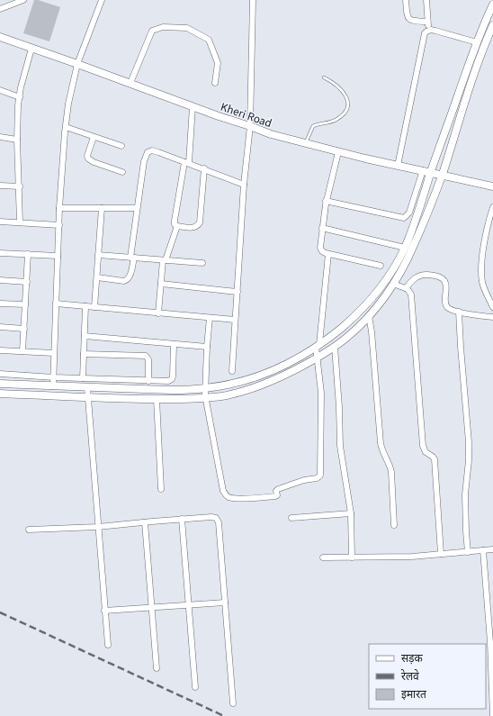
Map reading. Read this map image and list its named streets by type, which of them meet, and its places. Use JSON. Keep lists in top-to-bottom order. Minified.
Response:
{"streets":{"street":["Kheri Road"]},"legend":["सड़क","रेलवे","इमारत"]}
